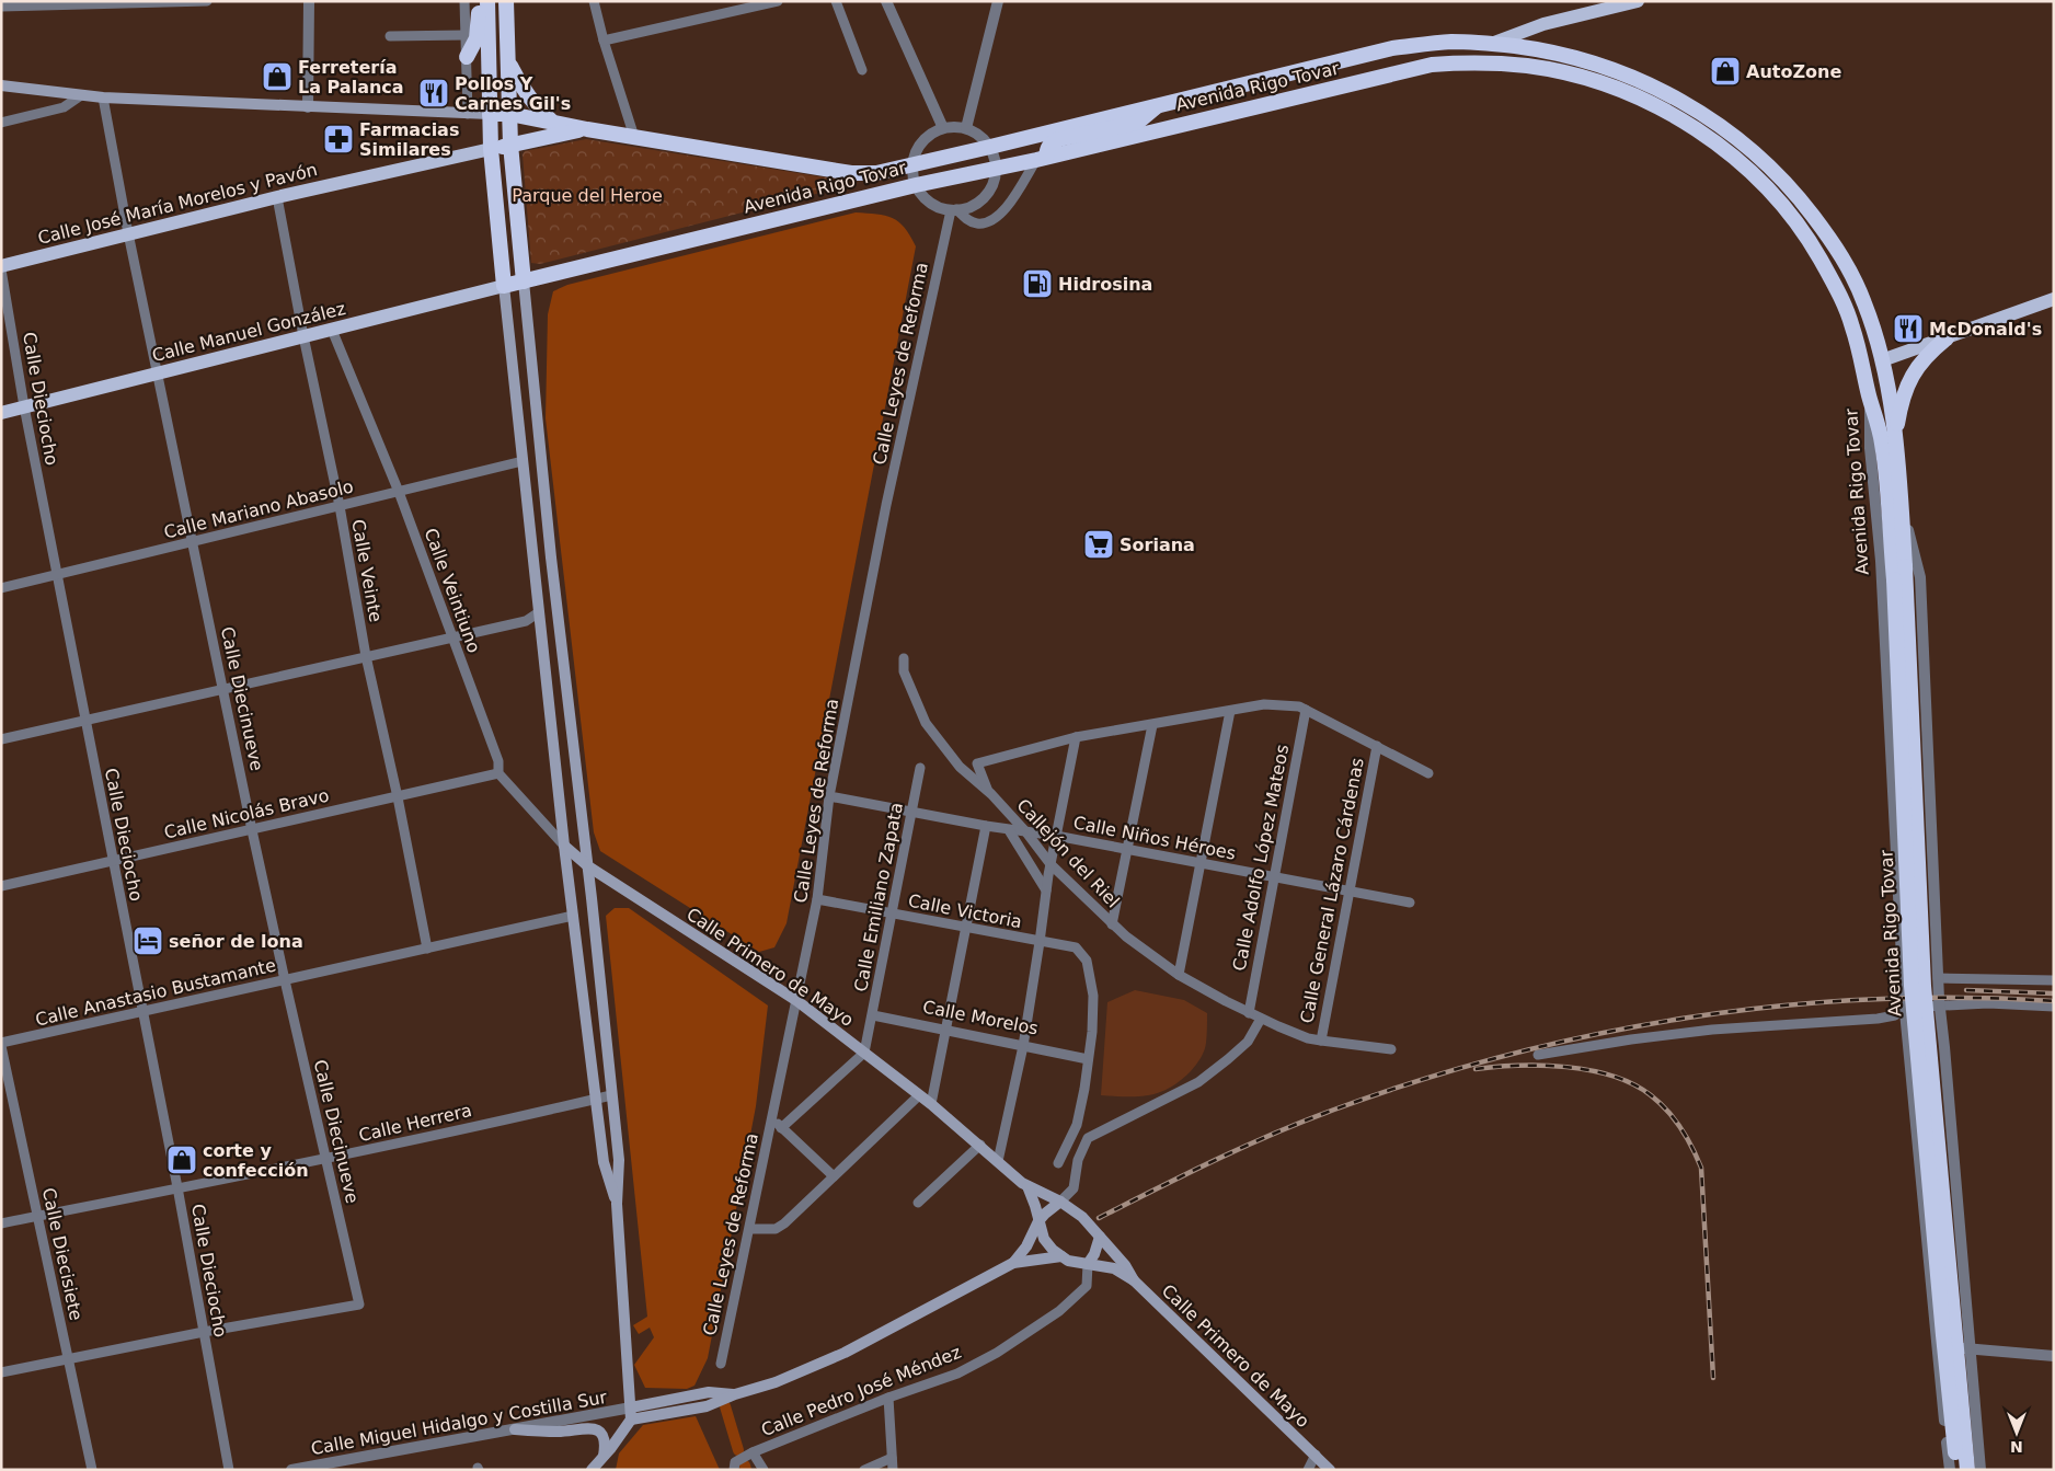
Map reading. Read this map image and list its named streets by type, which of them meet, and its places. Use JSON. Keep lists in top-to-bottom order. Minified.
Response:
{"streets":{"highway":["Avenida Rigo Tovar"],"main road":["Calle José María Morelos y Pavón","Calle Manuel González","Calle Primero de Mayo"],"street":["Calle Leyes de Reforma","Calle Dieciocho","Calle Mariano Abasolo","Calle Veinte","Calle Veintiuno","Calle Diecinueve","Calle Nicolás Bravo","Calle Niños Héroes","Callejón del Riel","Calle Adolfo López Mateos","Calle General Lázaro Cárdenas","Calle Emiliano Zapata","Calle Victoria","Calle Anastasio Bustamante","Calle Morelos","Calle Herrera","Calle Diecisiete","Calle Pedro José Méndez","Calle Miguel Hidalgo y Costilla Sur"]},"crossings":[["Avenida Rigo Tovar","Calle Manuel González"],["Calle José María Morelos y Pavón","Calle Dieciocho"],["Calle José María Morelos y Pavón","Calle Veinte"],["Calle José María Morelos y Pavón","Calle Diecinueve"],["Calle Manuel González","Calle Dieciocho"],["Calle Manuel González","Calle Veinte"],["Calle Manuel González","Calle Veintiuno"],["Calle Manuel González","Calle Diecinueve"],["Calle Leyes de Reforma","Calle Niños Héroes"],["Calle Leyes de Reforma","Calle Victoria"],["Calle Leyes de Reforma","Calle Primero de Mayo"],["Calle Dieciocho","Calle Mariano Abasolo"],["Calle Dieciocho","Calle Diecinueve"],["Calle Dieciocho","Calle Nicolás Bravo"],["Calle Dieciocho","Calle Anastasio Bustamante"],["Calle Dieciocho","Calle Herrera"],["Calle Mariano Abasolo","Calle Veinte"],["Calle Mariano Abasolo","Calle Veintiuno"],["Calle Mariano Abasolo","Calle Diecinueve"],["Calle Veinte","Calle Nicolás Bravo"],["Calle Veinte","Calle Anastasio Bustamante"],["Calle Veintiuno","Calle Nicolás Bravo"],["Calle Diecinueve","Calle Nicolás Bravo"],["Calle Diecinueve","Calle Anastasio Bustamante"],["Calle Diecinueve","Calle Herrera"],["Calle Niños Héroes","Callejón del Riel"],["Calle Niños Héroes","Calle Adolfo López Mateos"],["Calle Niños Héroes","Calle General Lázaro Cárdenas"],["Calle Niños Héroes","Calle Emiliano Zapata"],["Callejón del Riel","Calle Adolfo López Mateos"],["Callejón del Riel","Calle General Lázaro Cárdenas"],["Calle Emiliano Zapata","Calle Victoria"],["Calle Emiliano Zapata","Calle Primero de Mayo"],["Calle Emiliano Zapata","Calle Morelos"],["Calle Victoria","Calle Morelos"],["Calle Primero de Mayo","Calle Pedro José Méndez"],["Calle Anastasio Bustamante","Calle Diecisiete"],["Calle Herrera","Calle Diecisiete"]],"parks":["Parque del Heroe"],"places":{"shop":["AutoZone","Ferretería La Palanca","corte y confección"],"restaurant":["Pollos Y Carnes Gil's","McDonald's"],"pharmacy":["Farmacias Similares"],"fuel station":["Hidrosina"],"supermarket":["Soriana"],"hotel":["señor de lona"]},"north":"bottom"}
